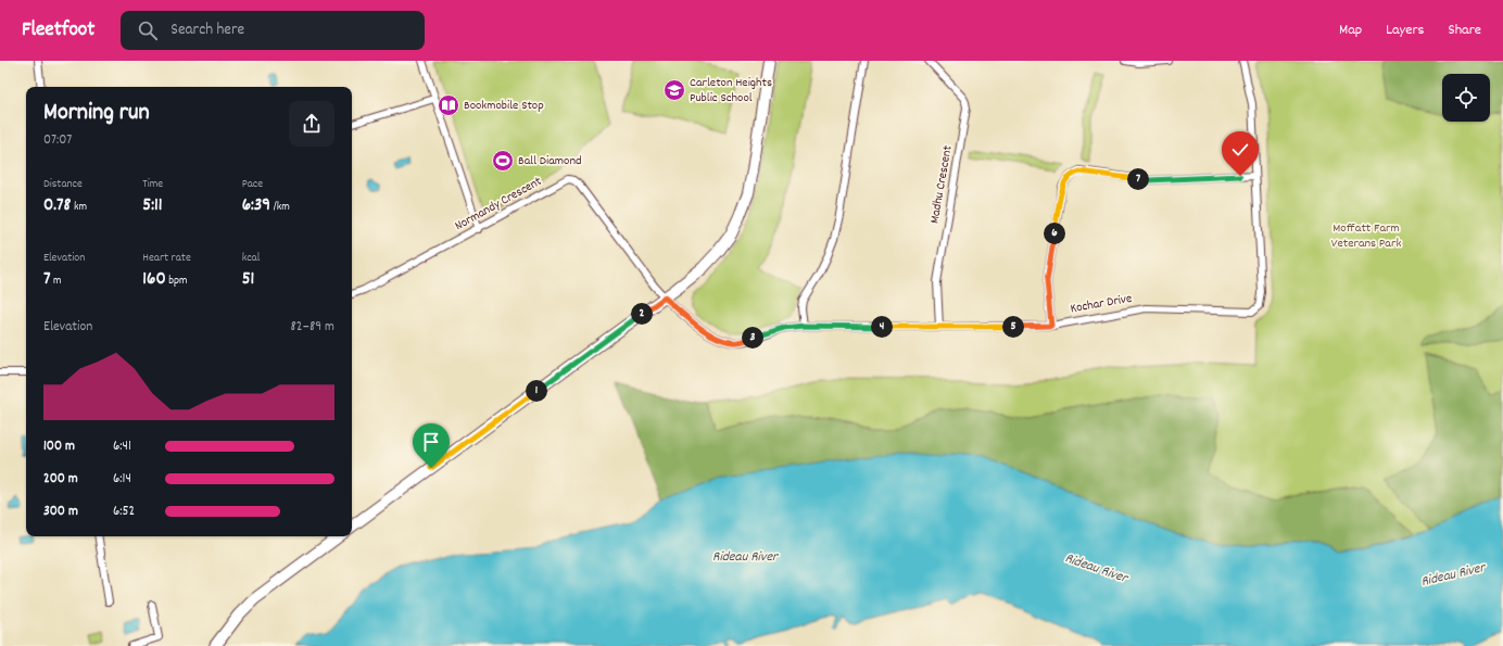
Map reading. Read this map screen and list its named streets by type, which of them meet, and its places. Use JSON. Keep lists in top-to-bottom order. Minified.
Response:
{"streets":{"street":["Madhu Crescent","Normandy Crescent","Kochar Drive"]},"crossings":[["Madhu Crescent","Kochar Drive"],["Normandy Crescent","Kochar Drive"]],"water":["Rideau River"],"parks":["Moffatt Farm Veterans Park"],"places":{"school or university":["Carleton Heights Public School"],"library":["Bookmobile Stop"],"sports":["Ball Diamond"]},"page":{"header":"Fleetfoot","search":"Search here","nav":["Map","Layers","Share"],"heading":["Morning run","07:07"],"stats":[["Distance","0.78 km"],["Time","5:11"],["Pace","6:39 /km"],["Elevation","7 m"],["Heart rate","160 bpm"],["kcal","51"]],"pins":["7","6","2","4","5","3","1"],"chart":["Elevation","82–89 m"],"list":[{"name":"100 m","note":"6:41"},{"name":"200 m","note":"6:14"},{"name":"300 m","note":"6:52"}]}}
